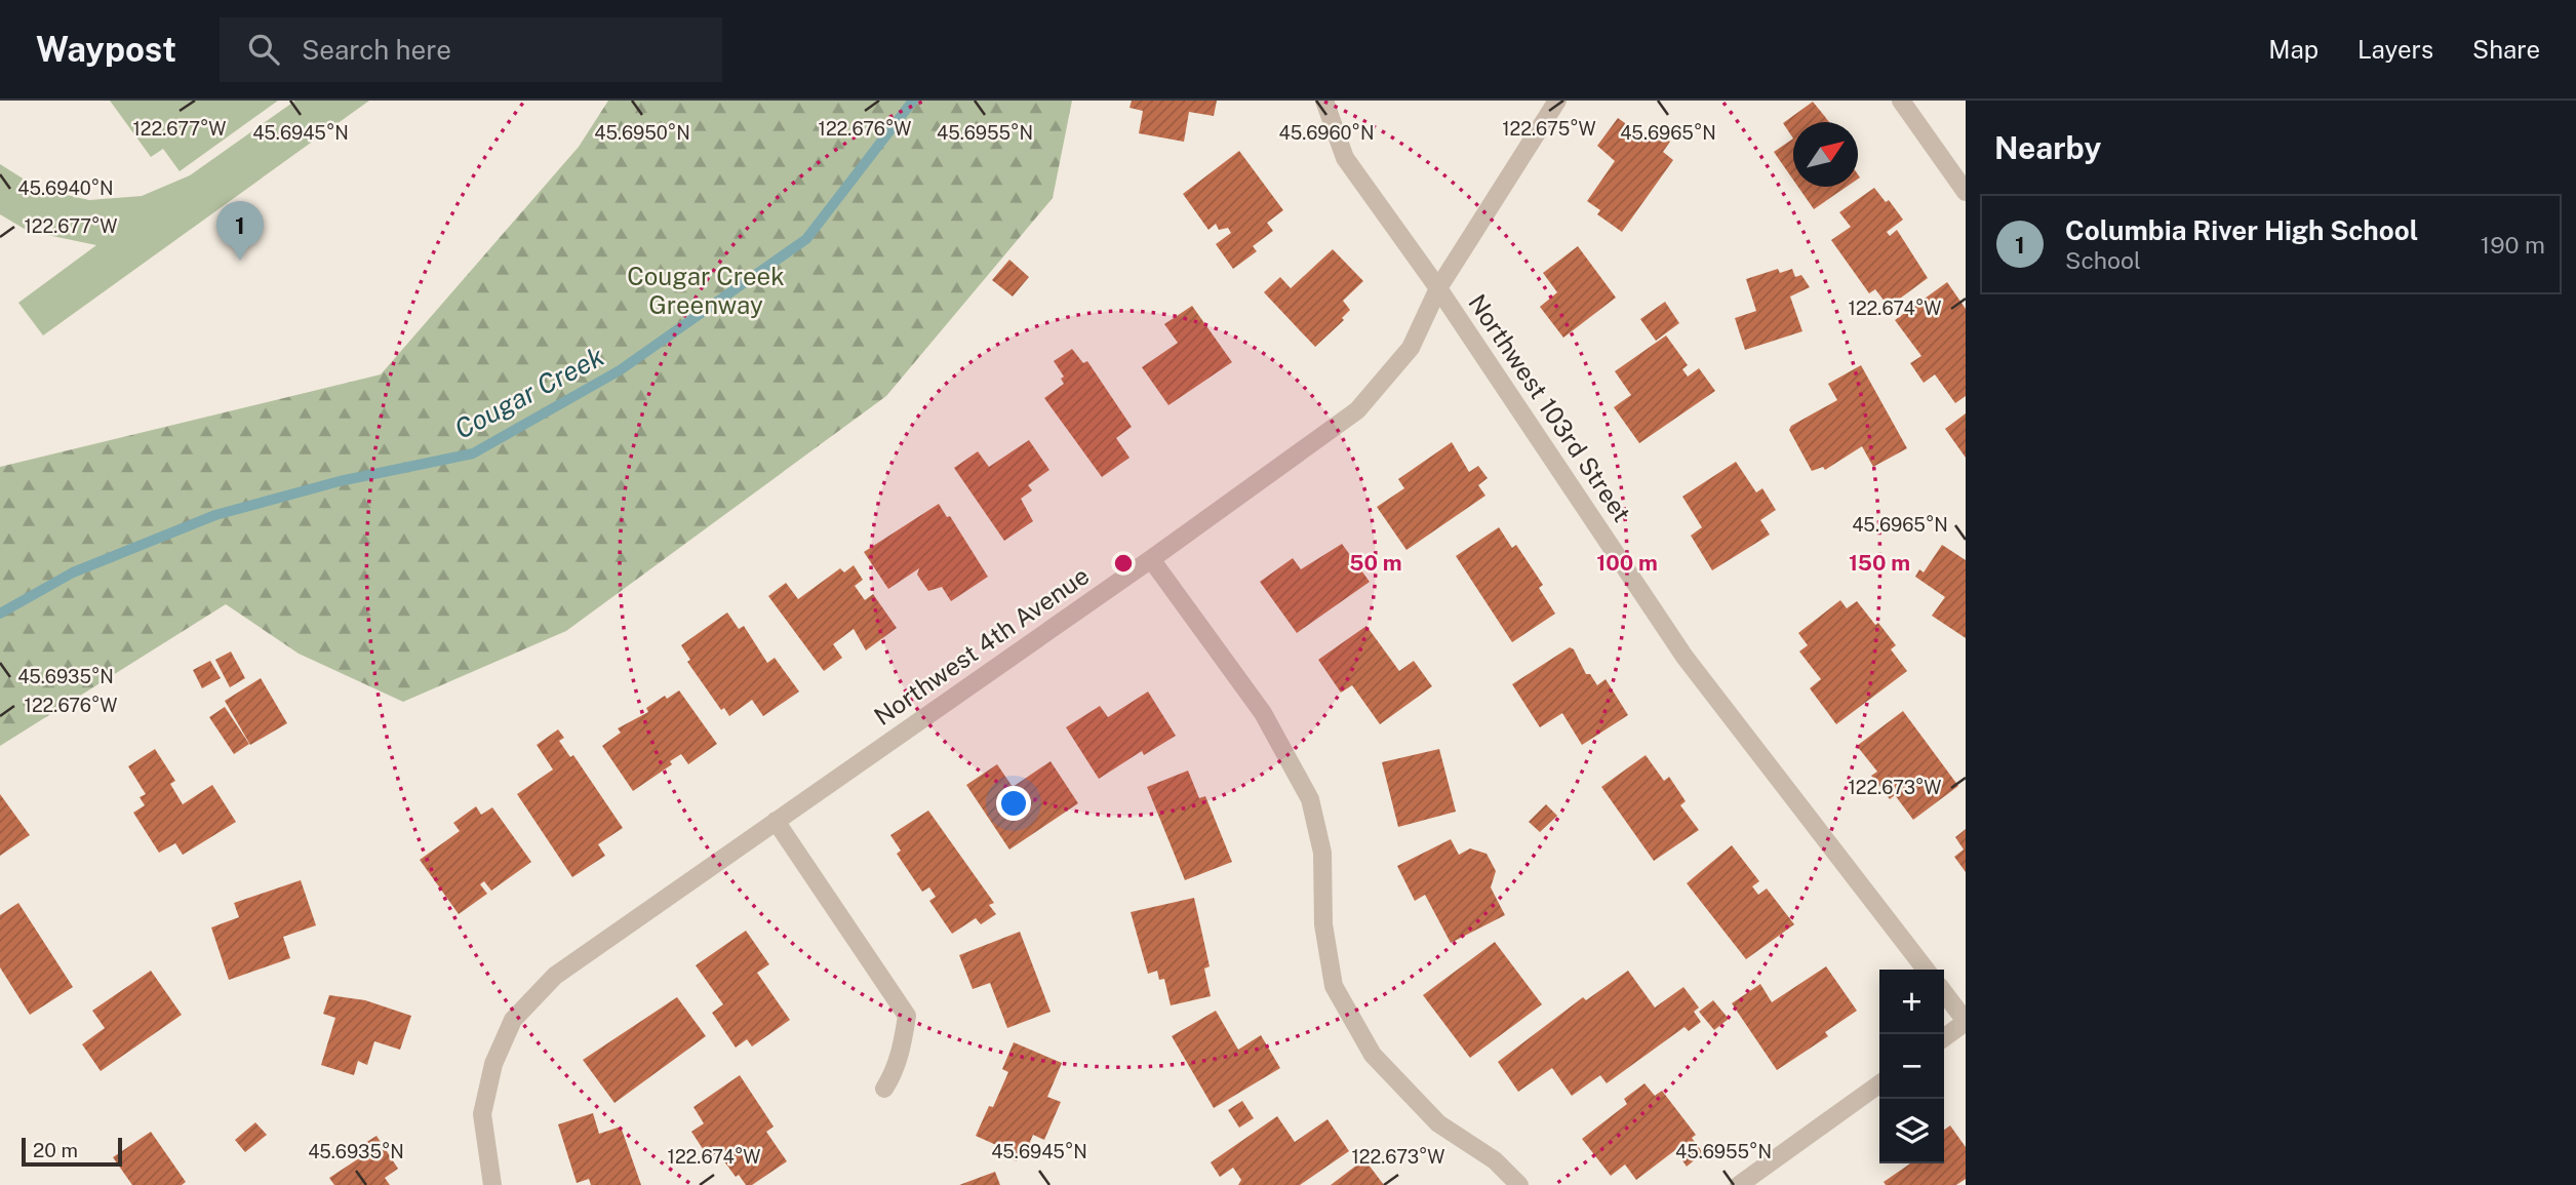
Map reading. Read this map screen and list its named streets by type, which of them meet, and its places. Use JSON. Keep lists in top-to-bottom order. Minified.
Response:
{"streets":{"street":["Northwest 103rd Street","Northwest 4th Avenue"]},"crossings":[["Northwest 103rd Street","Northwest 4th Avenue"]],"water":["Cougar Creek"],"parks":["Cougar Creek Greenway"],"scale_bar":"20 m","north":"top right","page":{"header":"Waypost","search":"Search here","nav":["Map","Layers","Share"],"heading":"Nearby","list":[{"mark":"1","name":"Columbia River High School","note":"School","value":"190 m"}],"pins":"1","map_buttons":["+","−"],"scale":"20 m"},"coordinates":["122.677°W","122.676°W","122.675°W","45.6945°N","45.6950°N","45.6955°N","45.6960°N","45.6965°N","45.6940°N","122.674°W","45.6935°N","122.673°W"],"rings":["50 m","100 m","150 m"]}
